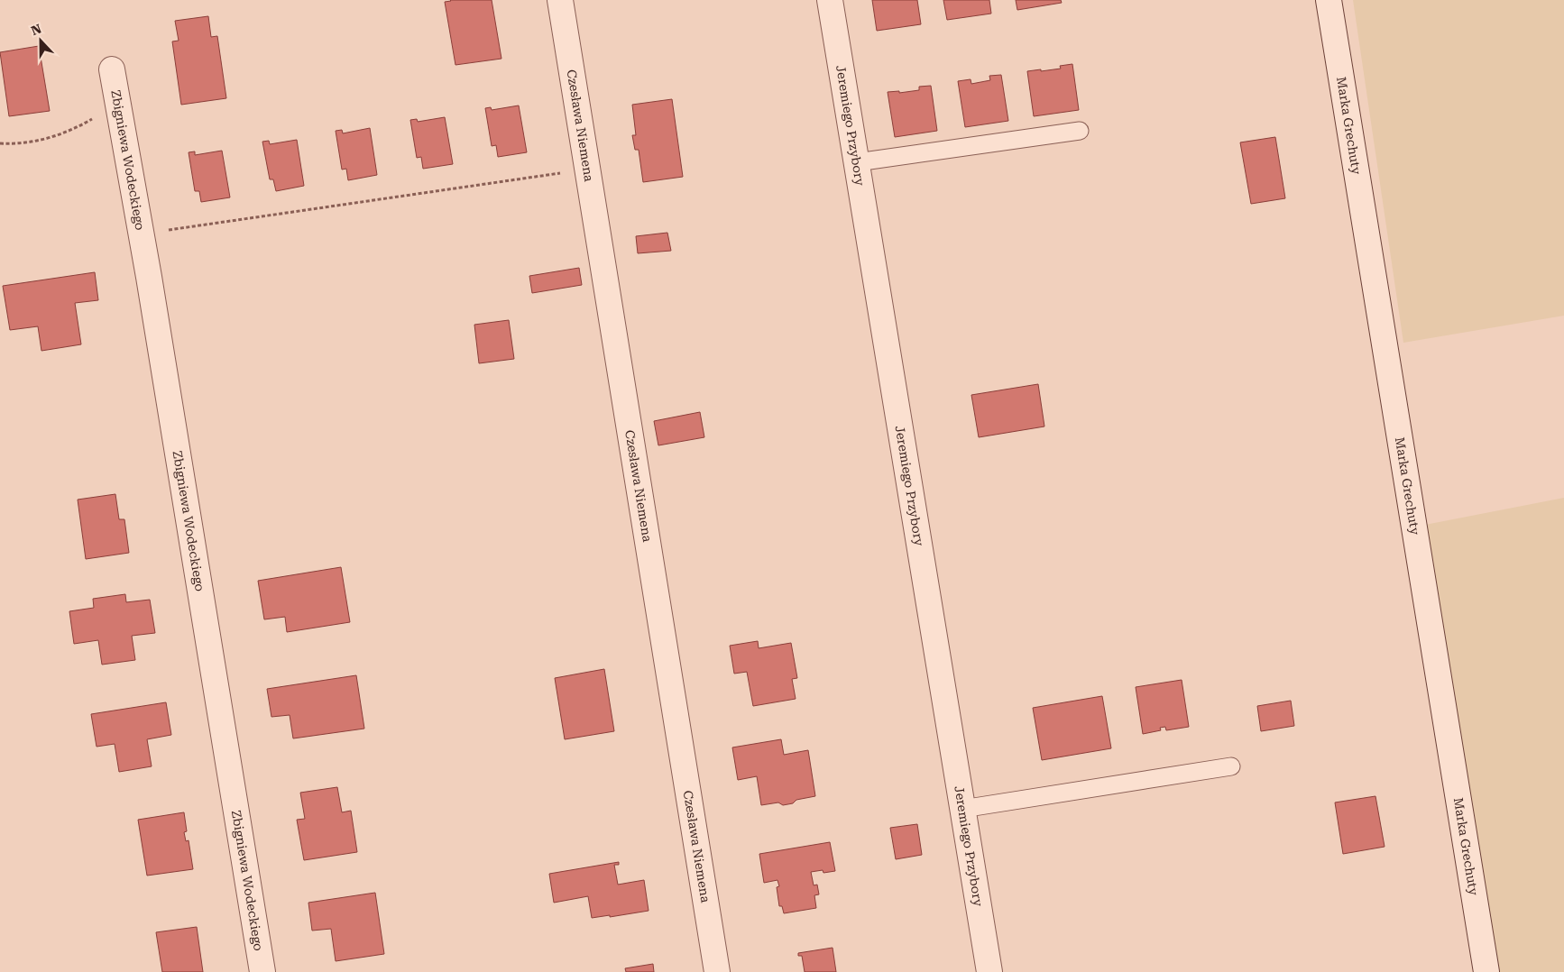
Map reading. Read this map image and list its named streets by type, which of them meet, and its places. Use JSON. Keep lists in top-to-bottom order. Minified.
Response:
{"streets":{"street":["Czesława Niemena","Jeremiego Przybory","Marka Grechuty","Zbigniewa Wodeckiego"]},"north":"top"}
